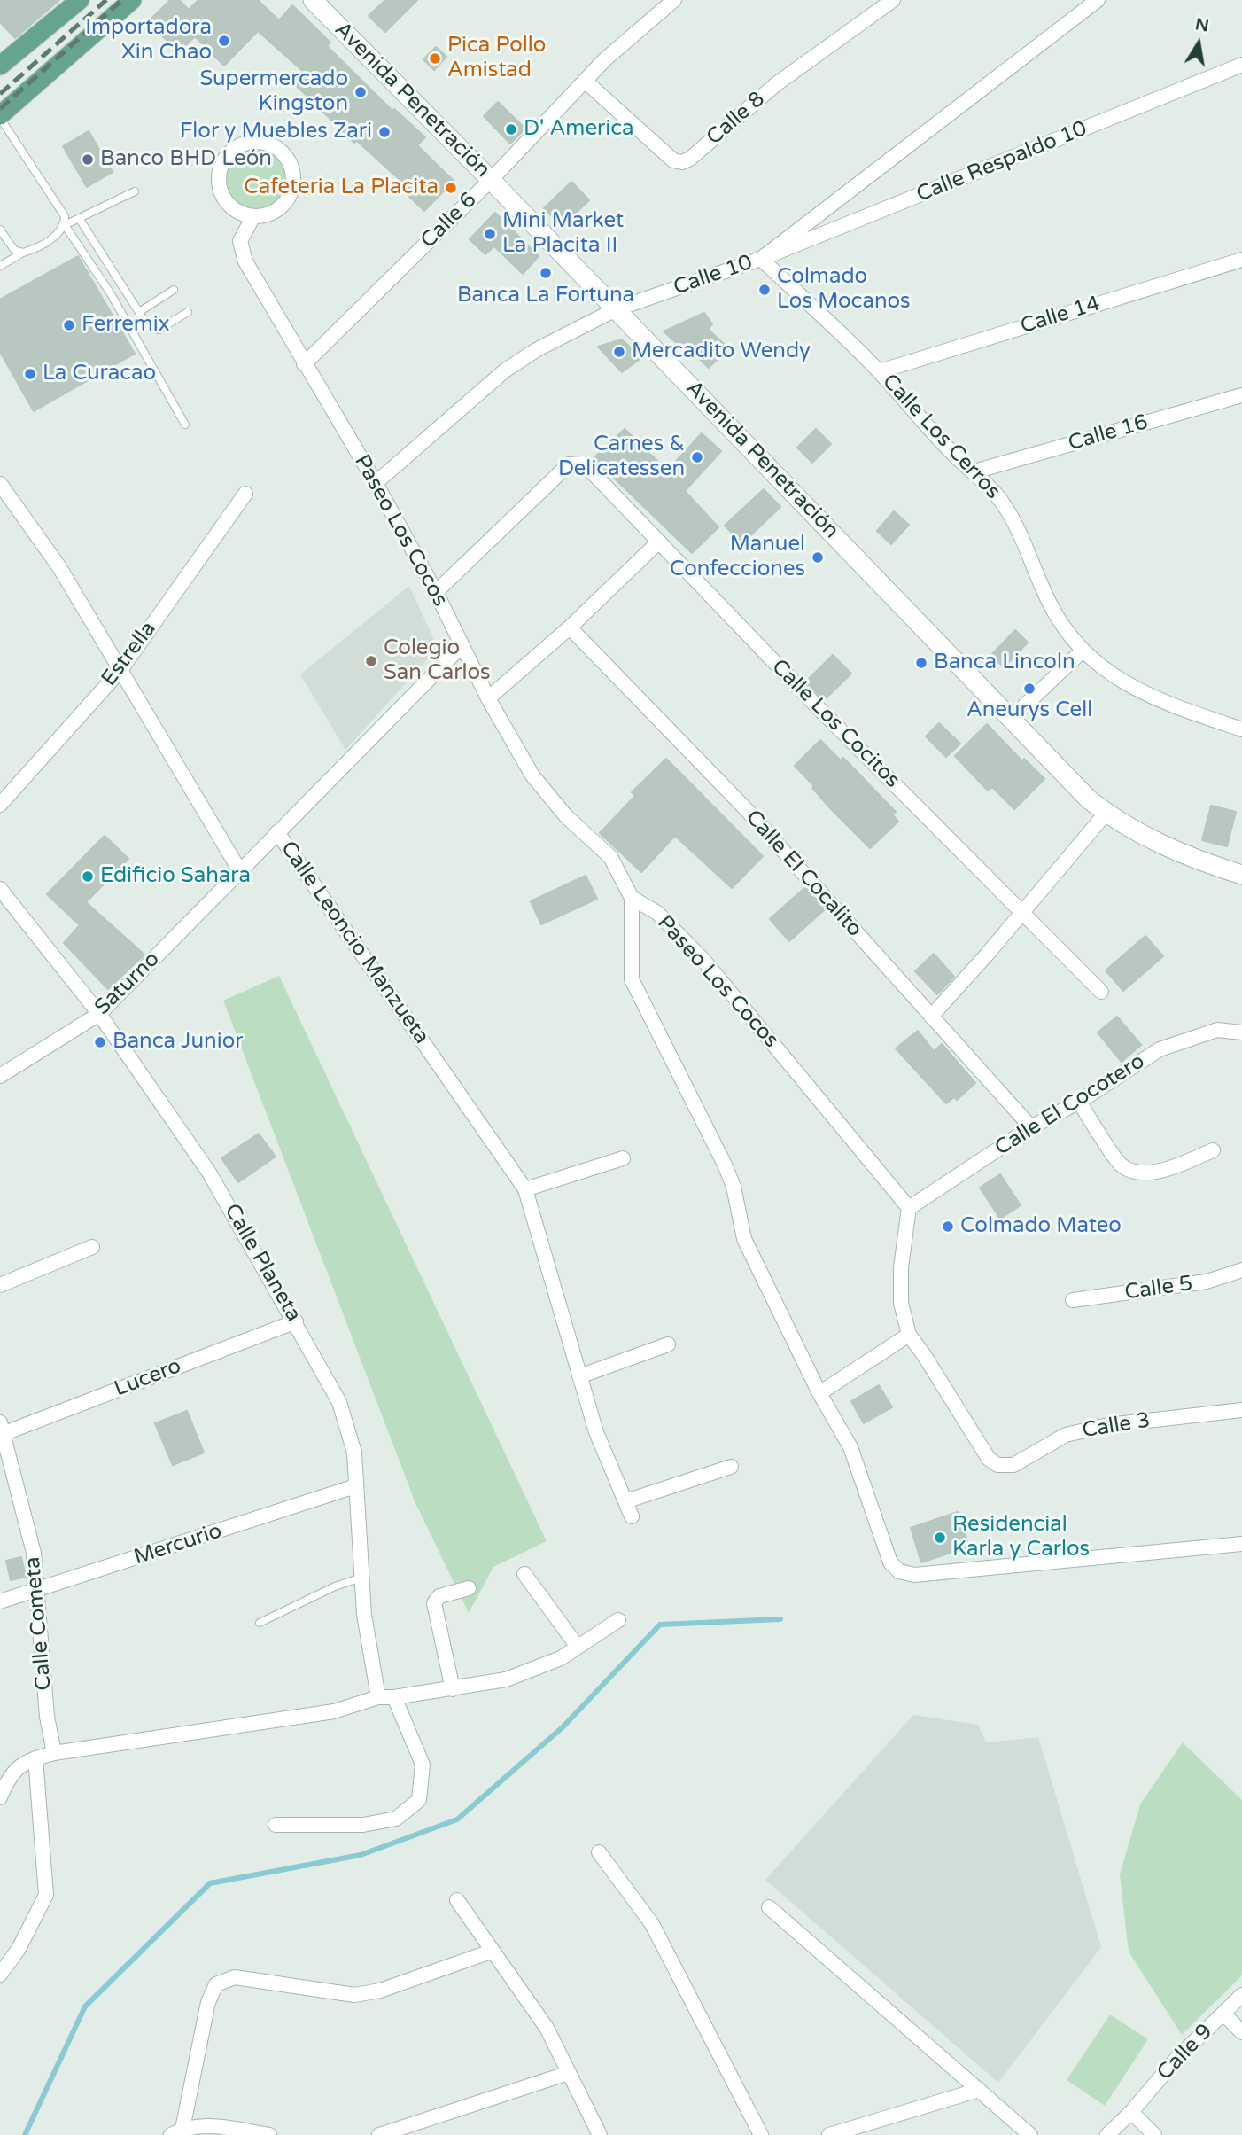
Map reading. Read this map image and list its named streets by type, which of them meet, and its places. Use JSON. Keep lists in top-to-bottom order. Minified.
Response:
{"streets":{"street":["Avenida Penetración","Calle 8","Calle Respaldo 10","Calle 6","Calle 10","Calle 14","Calle 16","Calle Los Cerros","Paseo Los Cocos","Estrella","Calle Los Cocitos","Calle El Cocalito","Calle Leoncio Manzueta","Saturno","Calle El Cocotero","Calle Planeta","Calle 5","Lucero","Calle 3","Mercurio","Calle Cometa","Calle 9"]},"crossings":[["Avenida Penetración","Calle 6"],["Avenida Penetración","Calle 10"],["Calle 8","Calle 6"],["Calle Respaldo 10","Calle 10"],["Calle Respaldo 10","Calle Los Cerros"],["Calle 6","Paseo Los Cocos"],["Calle 10","Calle Los Cerros"],["Calle 10","Paseo Los Cocos"],["Calle 14","Calle Los Cerros"],["Calle 16","Calle Los Cerros"],["Paseo Los Cocos","Calle Los Cocitos"],["Paseo Los Cocos","Calle El Cocotero"],["Calle El Cocalito","Calle El Cocotero"],["Calle Leoncio Manzueta","Saturno"],["Saturno","Calle Planeta"],["Calle Planeta","Lucero"],["Calle Planeta","Mercurio"],["Lucero","Calle Cometa"],["Mercurio","Calle Cometa"]],"places":["Importadora Xin Chao","Pica Pollo Amistad","Supermercado Kingston","D' America","Flor y Muebles Zari","Banco BHD León","Cafeteria La Placita","Mini Market La Placita II","Banca La Fortuna","Colmado Los Mocanos","Ferremix","Mercadito Wendy","La Curacao","Carnes & Delicatessen","Manuel Confecciones","Colegio San Carlos","Banca Lincoln","Aneurys Cell","Edificio Sahara","Banca Junior","Colmado Mateo","Residencial Karla y Carlos"],"north":"top"}
